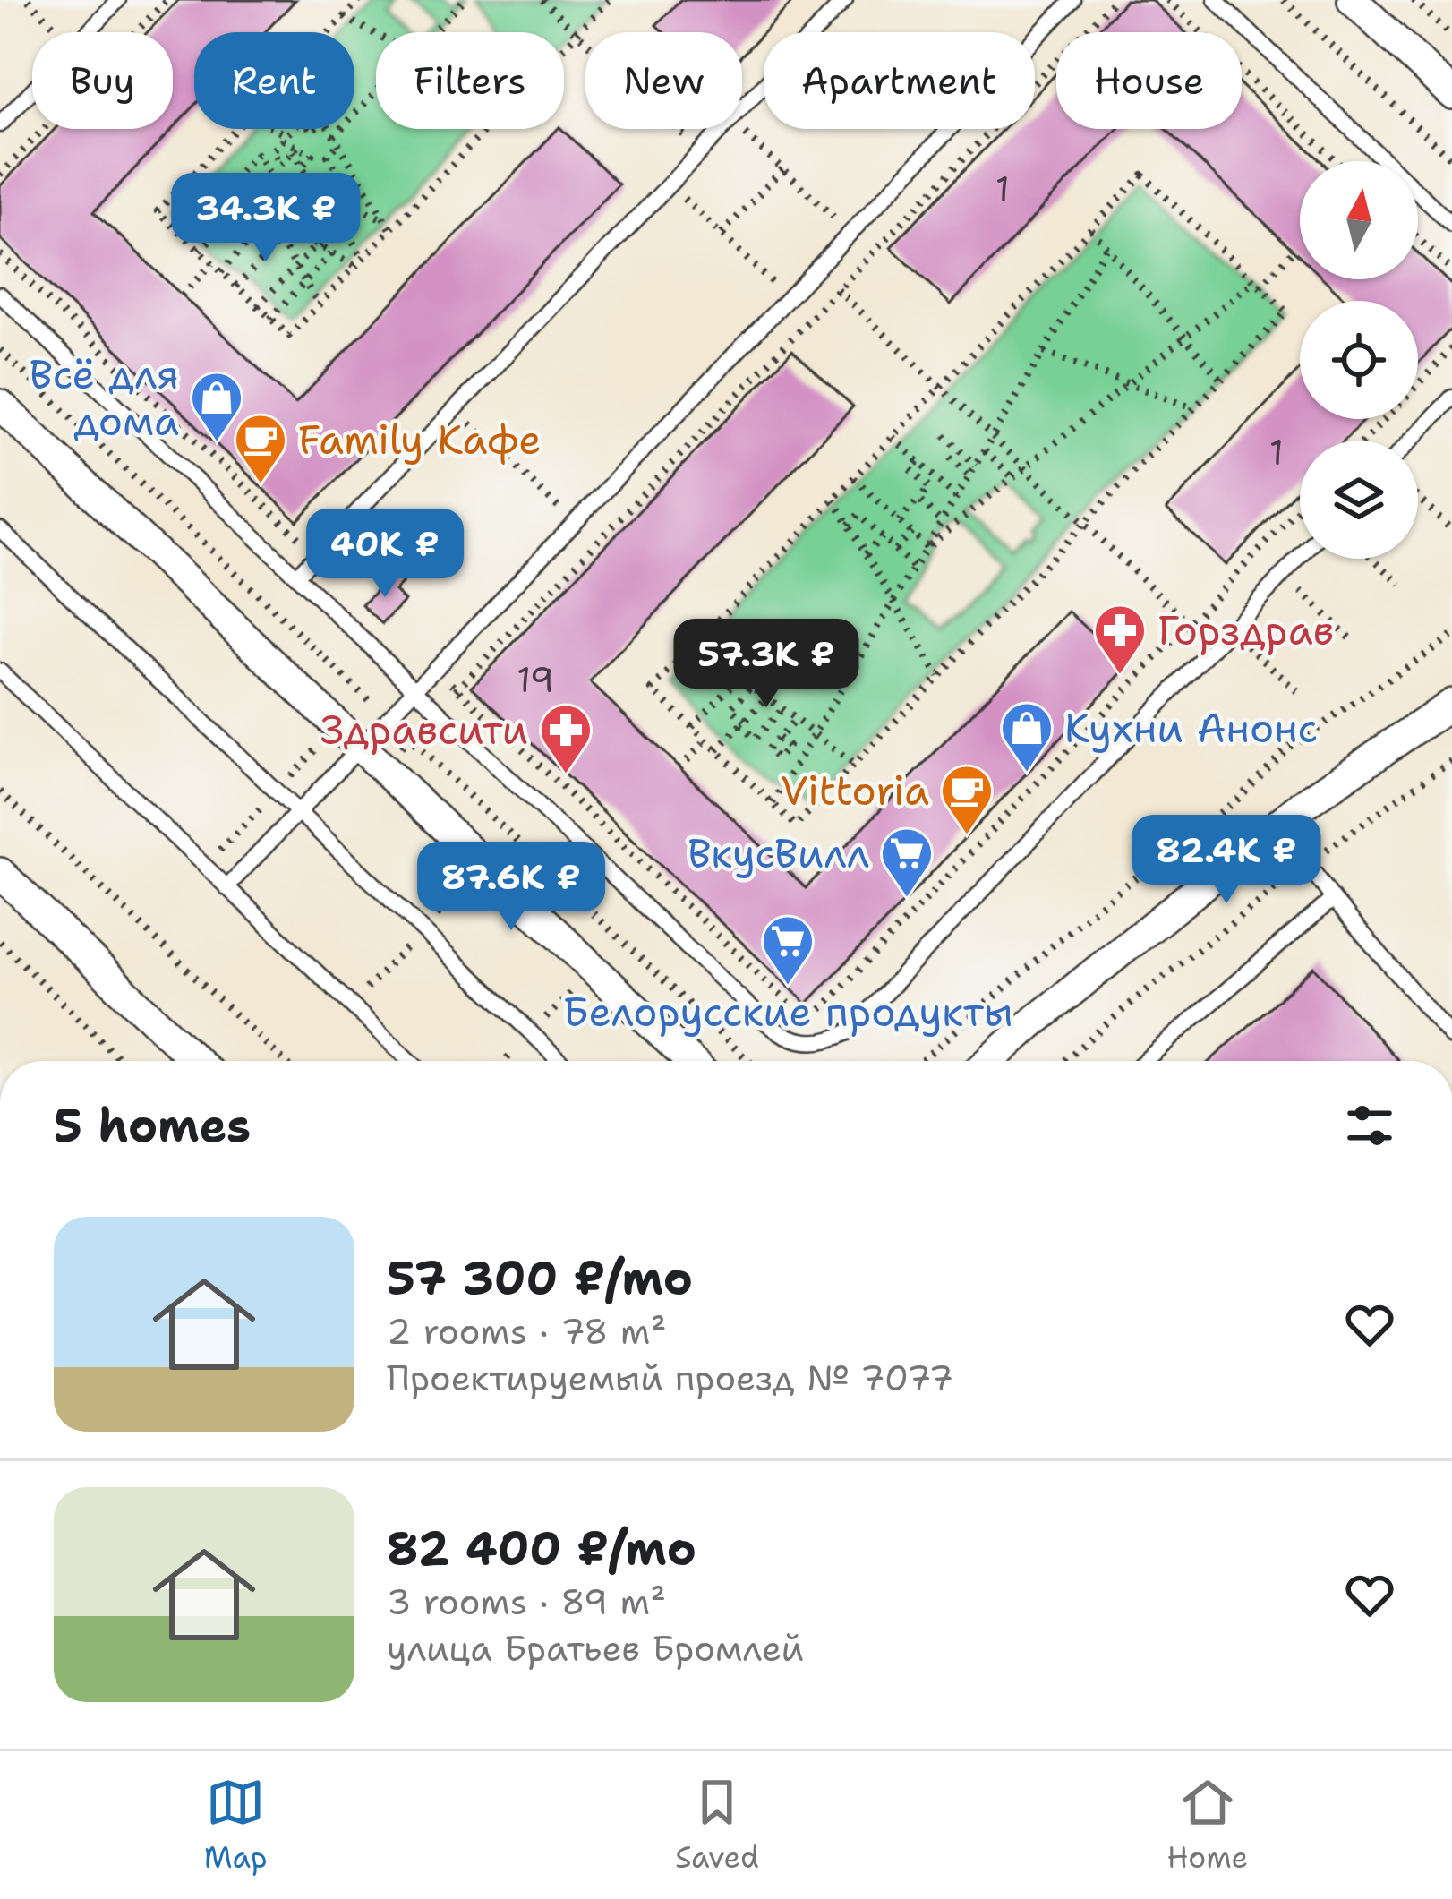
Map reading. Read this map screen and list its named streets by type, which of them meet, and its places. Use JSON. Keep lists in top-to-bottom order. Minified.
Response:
{"places":{"shop":["Всё для дома","Кухни Анонс"],"cafe":["Family Кафе","Vittoria"],"pharmacy":["Горздрав","Здравсити"],"supermarket":["ВкусВилл","Белорусские продукты"]},"house_numbers":["1","1","19"],"north":"top","page":{"chip":["Buy","Rent","Filters","New","Apartment","House"],"price":["34.3K ₽","40K ₽","57.3K ₽","82.4K ₽","87.6K ₽"],"heading":"5 homes","list":[{"name":"57 300 ₽/mo","note":"2 rooms · 78 m² · Проектируемый проезд № 7077"},{"name":"82 400 ₽/mo","note":"3 rooms · 89 m² · улица Братьев Бромлей"}],"tabs":["Map","Saved","Home"]}}
